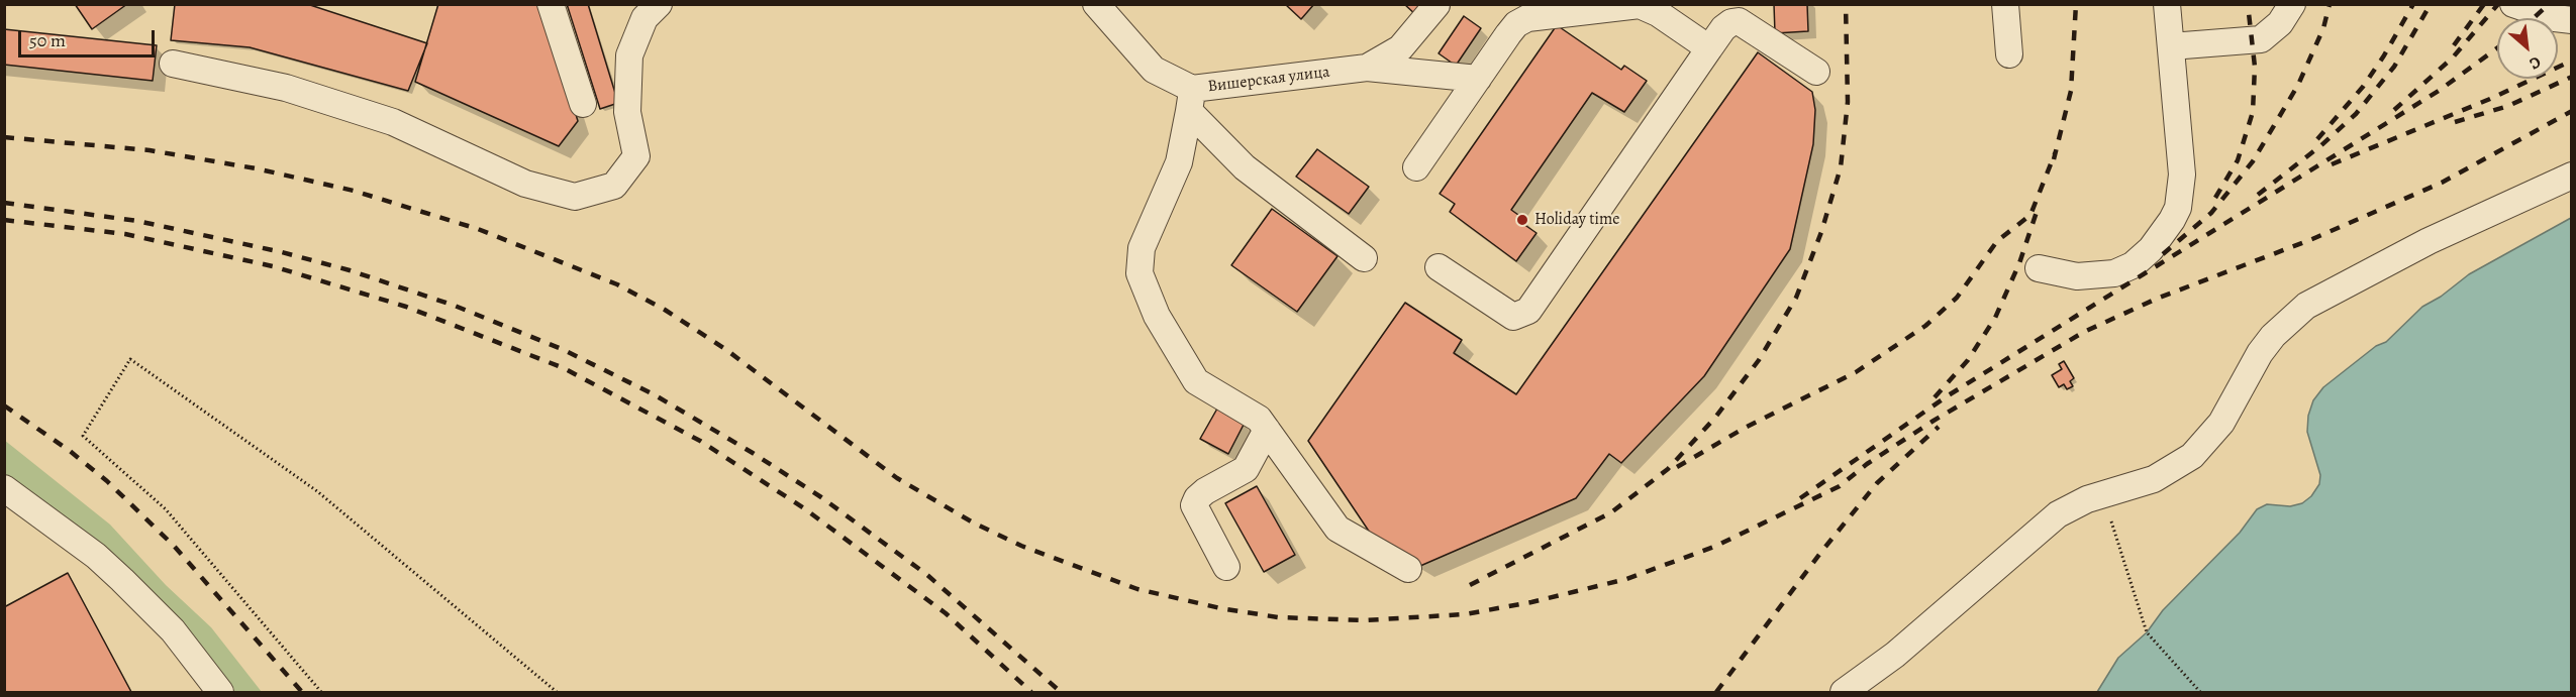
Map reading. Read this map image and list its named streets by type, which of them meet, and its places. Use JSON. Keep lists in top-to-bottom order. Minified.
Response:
{"streets":{"street":["Вишерская улица"]},"places":["Holiday time"],"scale_bar":"50 m","north":"bottom right"}
